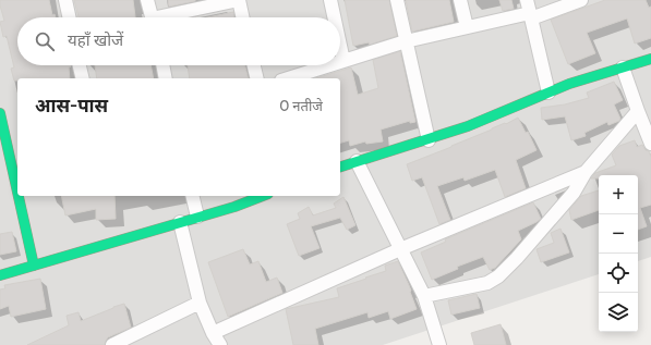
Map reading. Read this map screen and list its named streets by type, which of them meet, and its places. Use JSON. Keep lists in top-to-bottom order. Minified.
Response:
{"page":{"search":"यहाँ खोजें","heading":["आस-पास","0 नतीजे"],"map_buttons":["+","−"]}}
